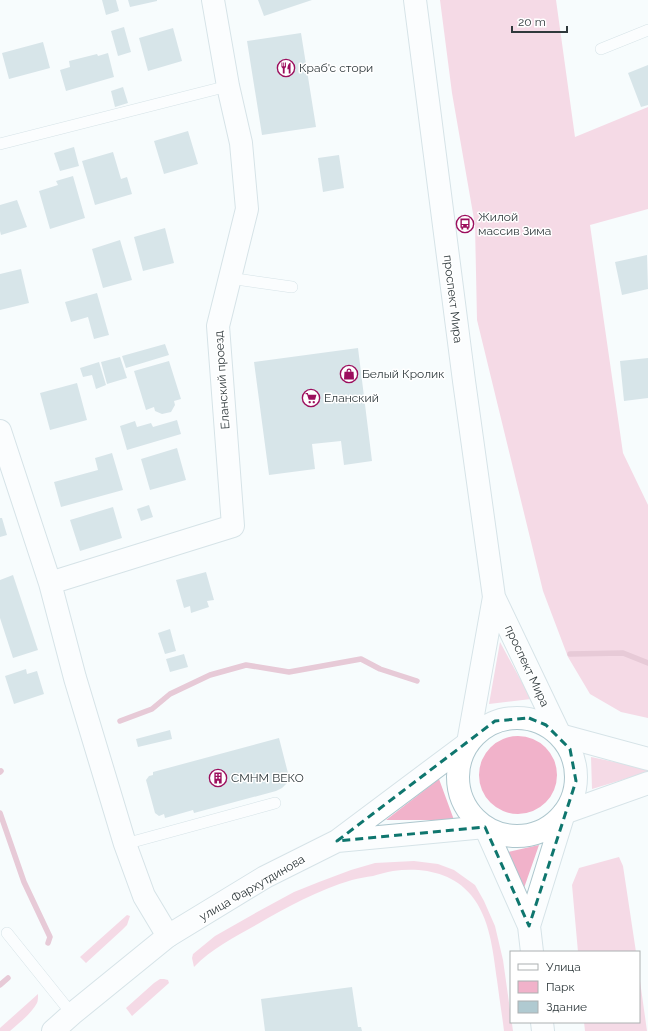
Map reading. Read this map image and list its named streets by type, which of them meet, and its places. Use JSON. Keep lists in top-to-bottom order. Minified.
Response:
{"streets":{"main road":["проспект Мира","Еланский проезд","улица Фархутдинова"]},"crossings":[["проспект Мира","улица Фархутдинова"]],"places":{"restaurant":["Краб'с стори"],"bus stop":["Жилой массив Зима"],"shop":["Белый Кролик"],"supermarket":["Еланский"],"building":["СМНМ ВЕКО"]},"legend":["Улица","Парк","Здание"],"scale_bar":"20 m"}
